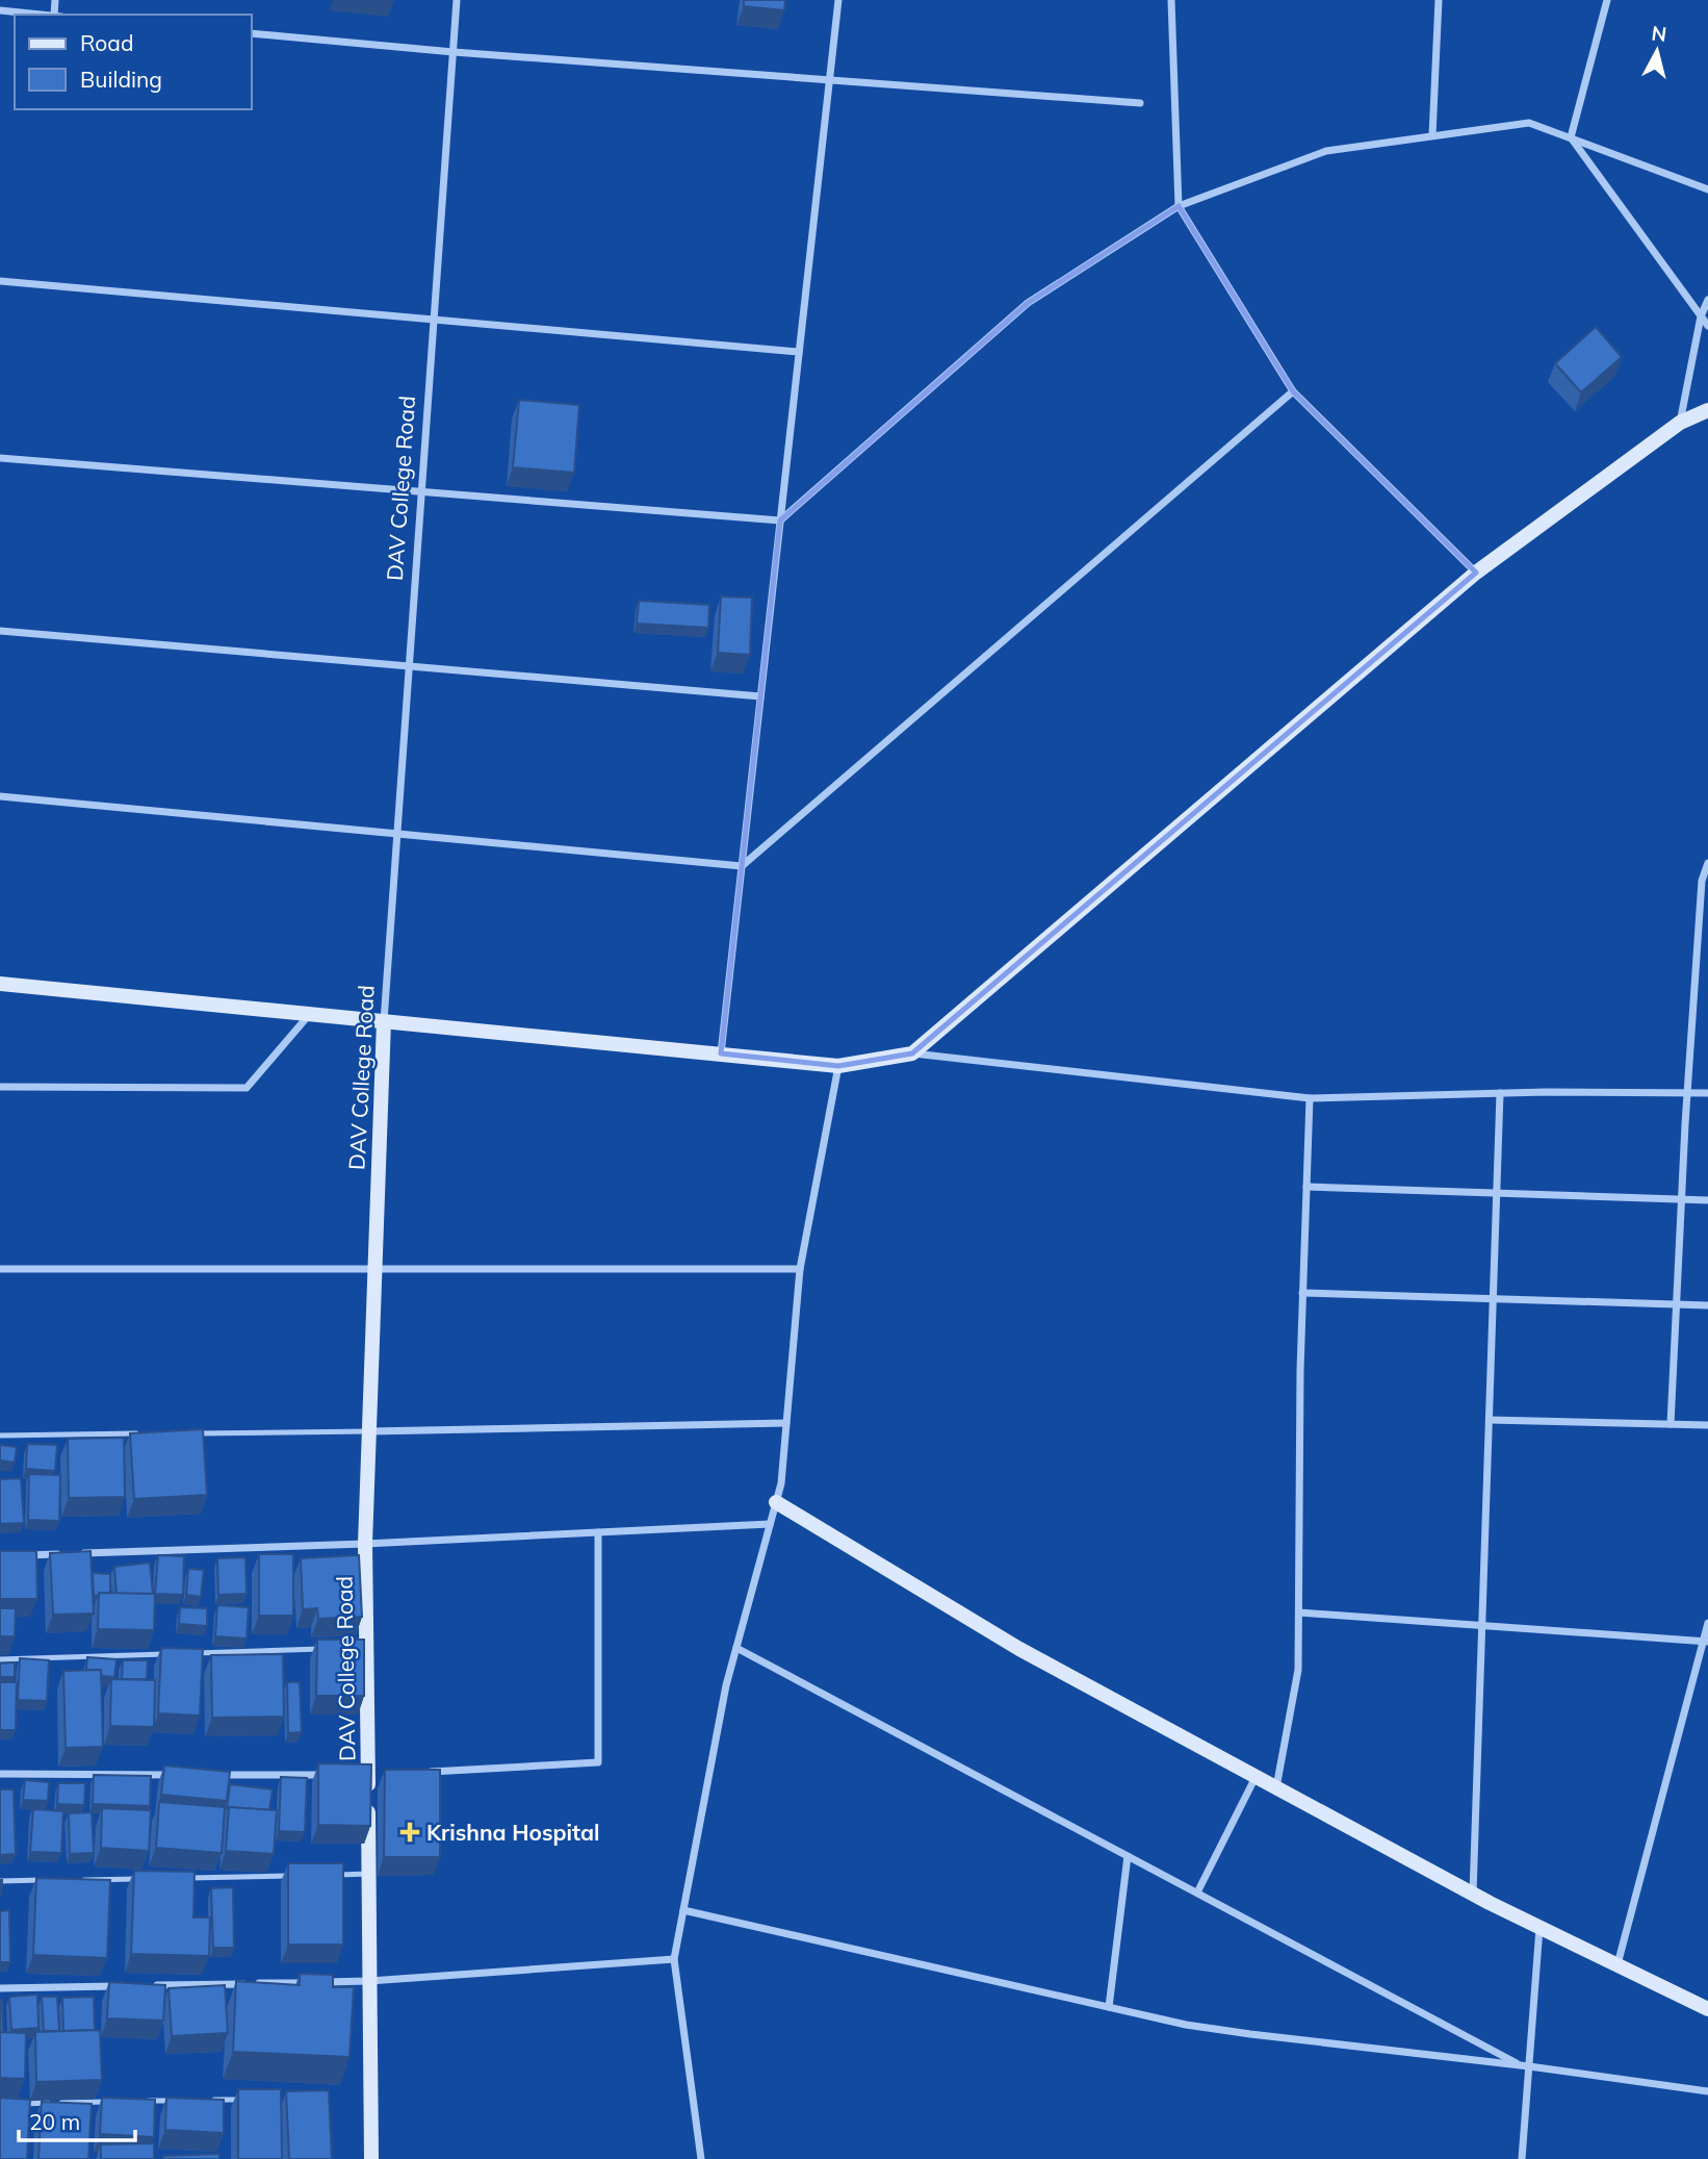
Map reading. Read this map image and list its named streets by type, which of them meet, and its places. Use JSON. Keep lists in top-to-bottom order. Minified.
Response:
{"streets":{"street":["DAV College Road"]},"places":{"health":["Krishna Hospital"]},"legend":["Road","Building"],"scale_bar":"20 m","north":"top"}
